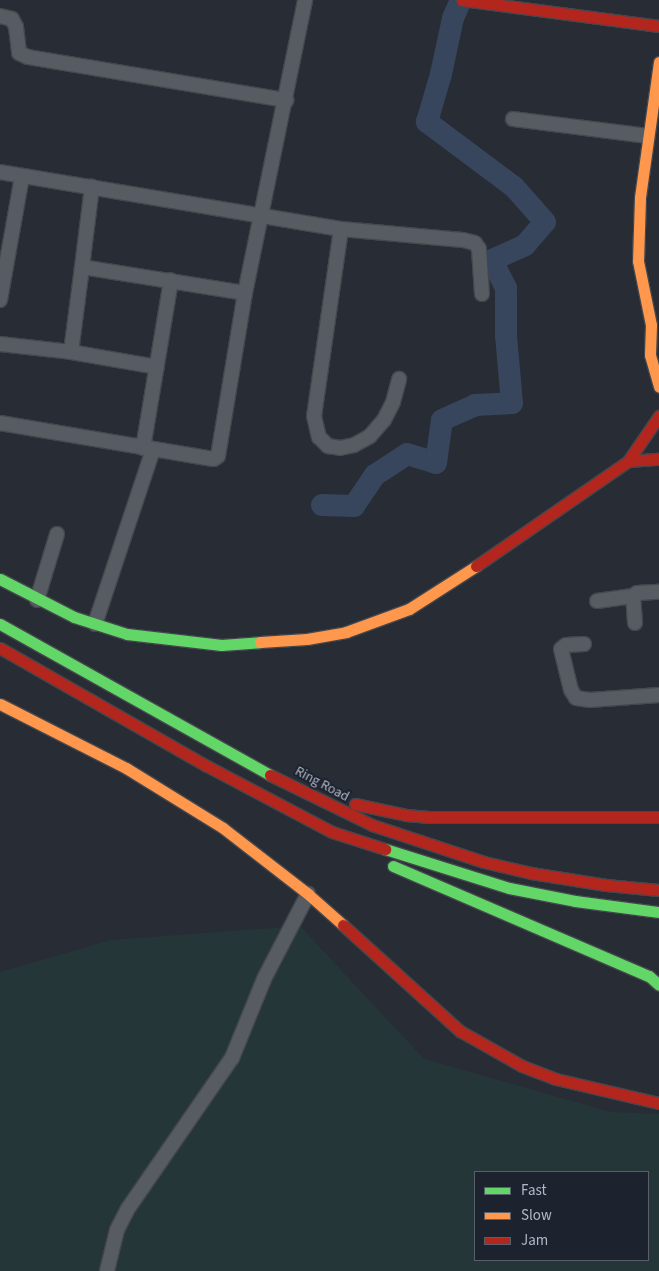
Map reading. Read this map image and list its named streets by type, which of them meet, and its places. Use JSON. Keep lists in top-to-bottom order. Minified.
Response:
{"streets":{"main road":["Ring Road"]},"legend":["Fast","Slow","Jam"]}
